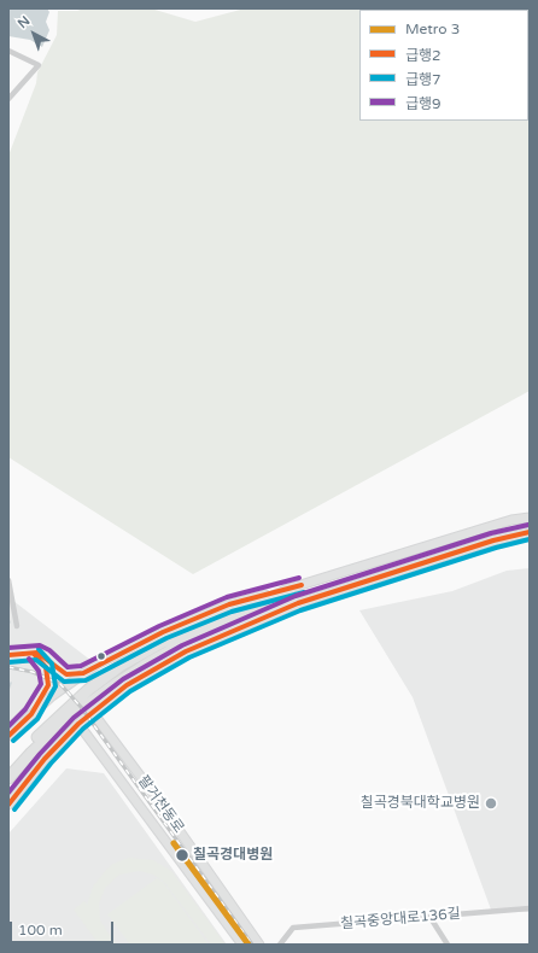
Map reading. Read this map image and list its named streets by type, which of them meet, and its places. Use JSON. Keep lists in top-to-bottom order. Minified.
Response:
{"streets":{"main road":["팔거천동로"],"street":["칠곡중앙대로136길"]},"places":["칠곡경북대학교병원","칠곡경대병원"],"lines":["transit line 급행9","transit line 급행2","transit line 급행7","metro line 3"],"legend":["Metro 3","급행2","급행7","급행9"],"scale_bar":"100 m","north":"top left"}
